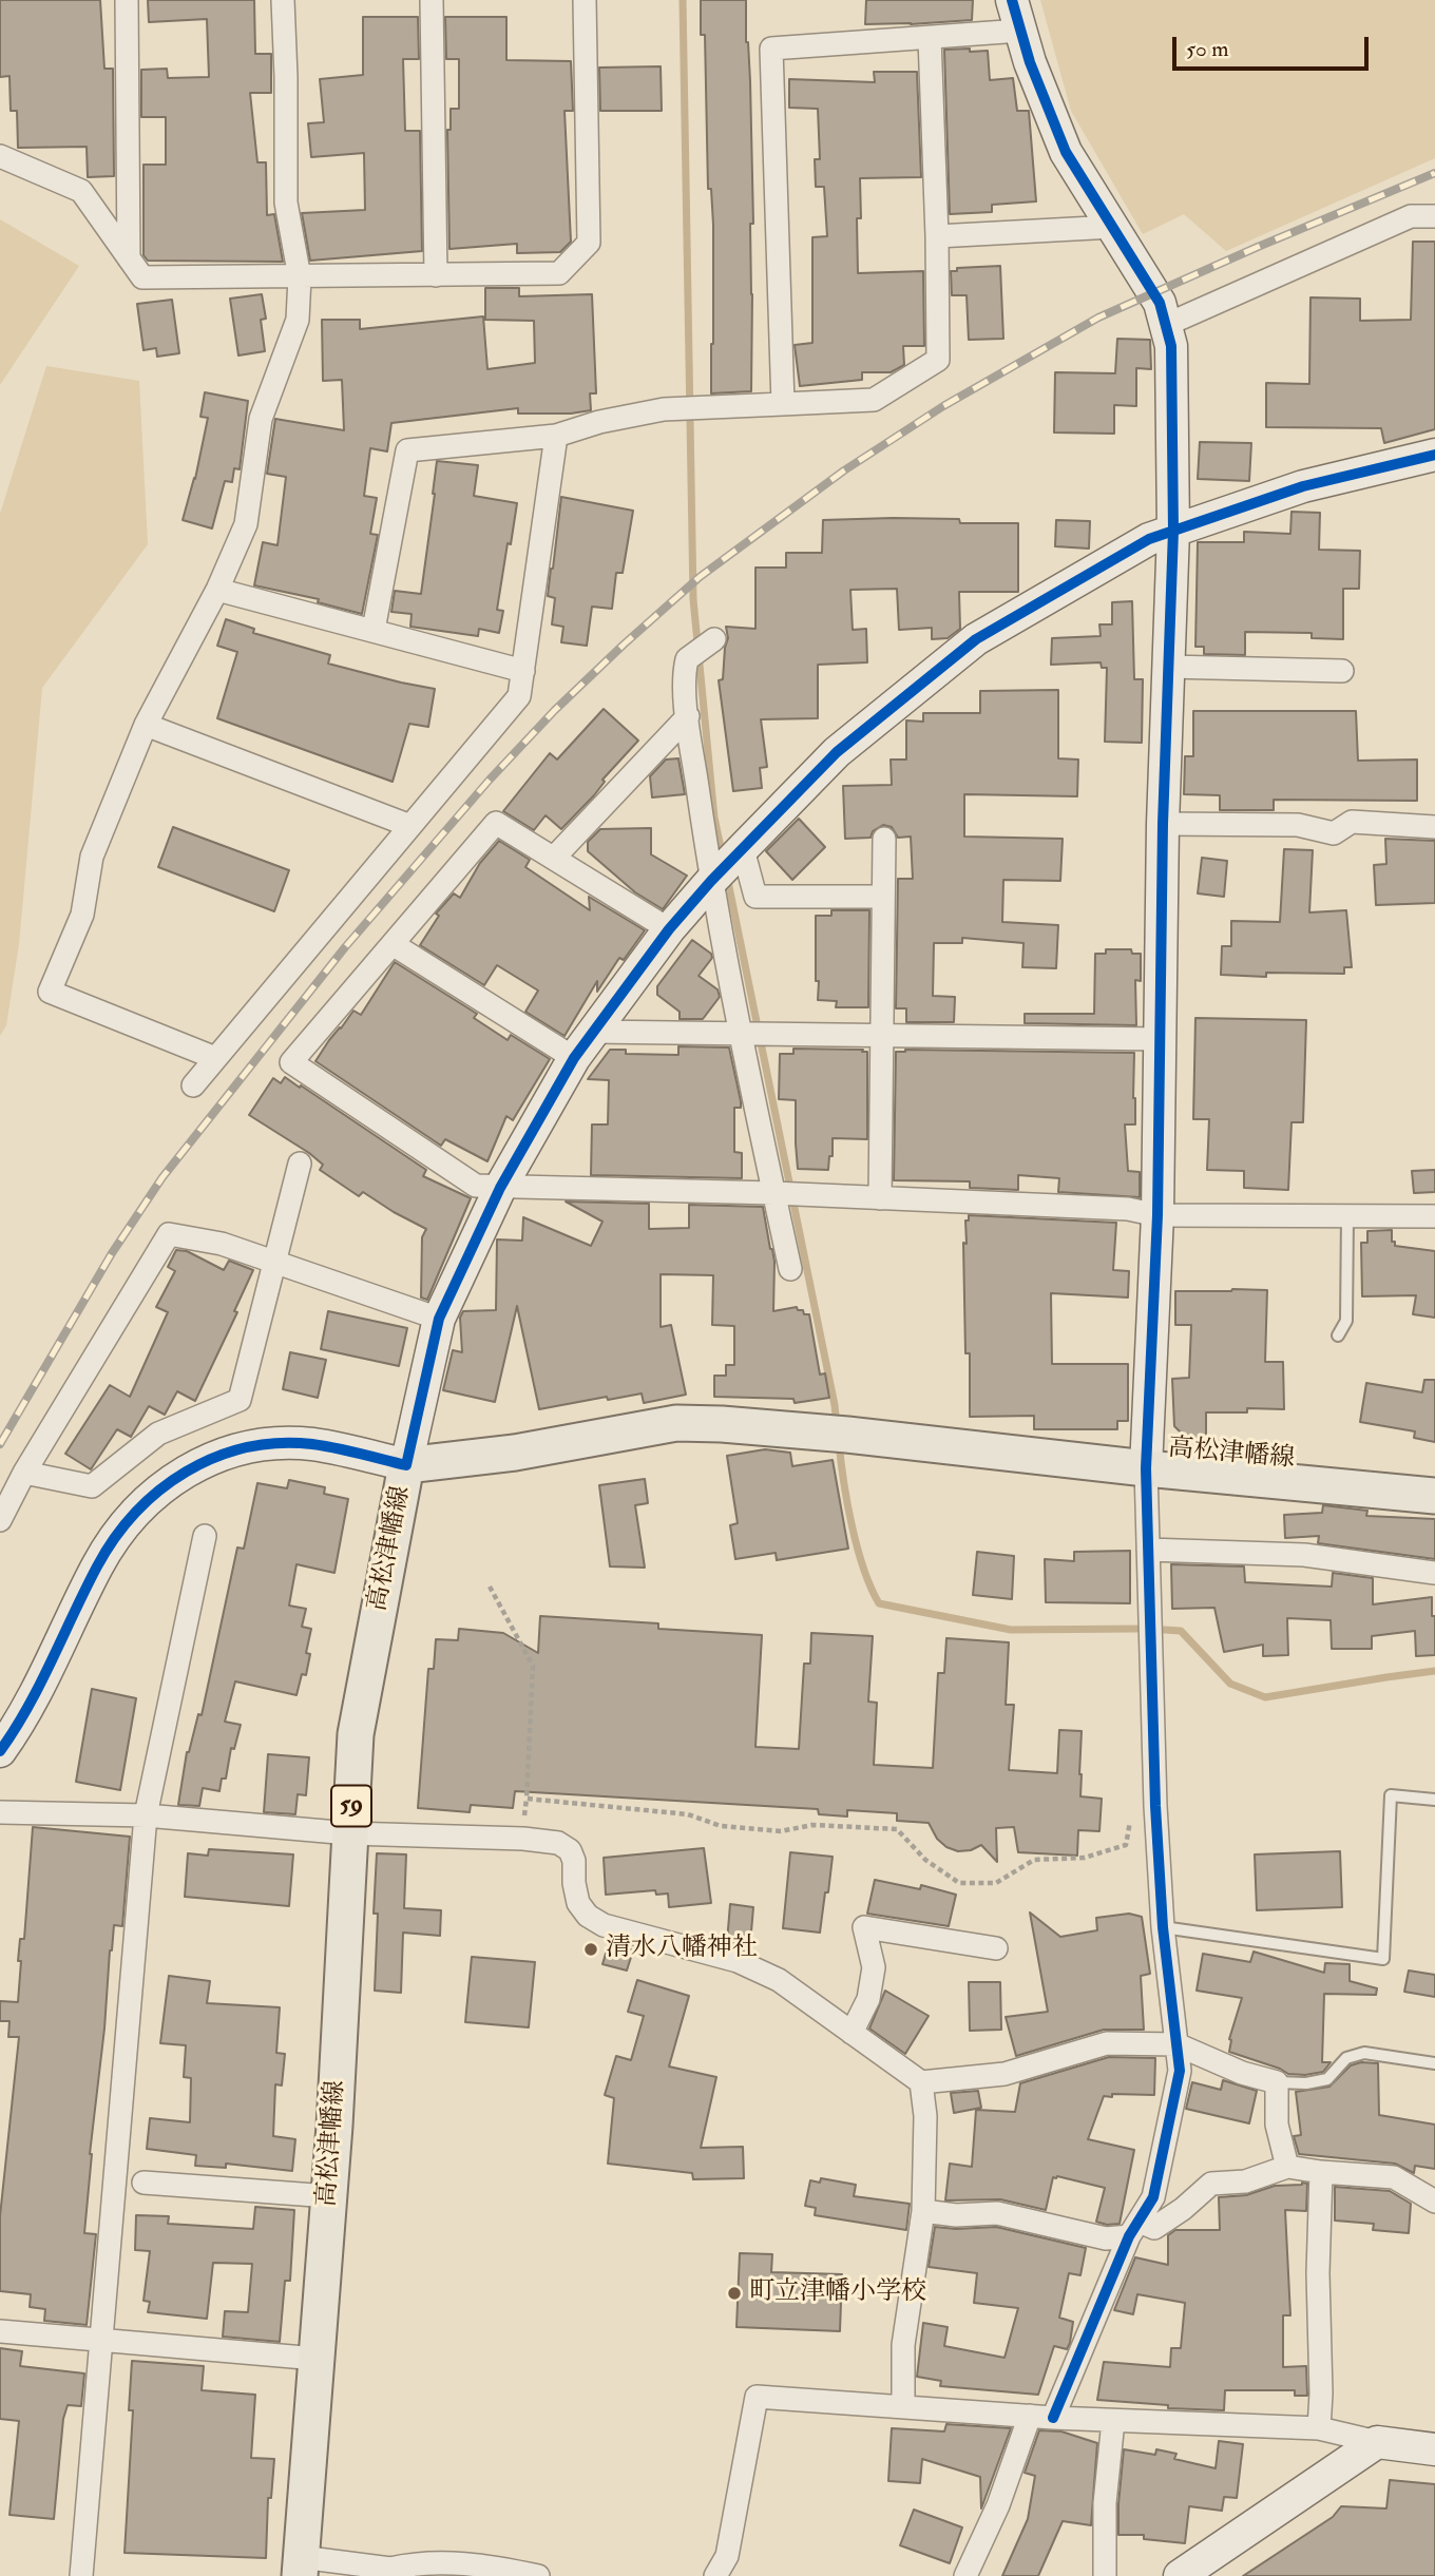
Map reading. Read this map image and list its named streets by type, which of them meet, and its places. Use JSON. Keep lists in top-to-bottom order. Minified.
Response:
{"streets":{"main road":["高松津幡線","59"]},"places":["清水八幡神社","町立津幡小学校"],"scale_bar":"50 m"}
